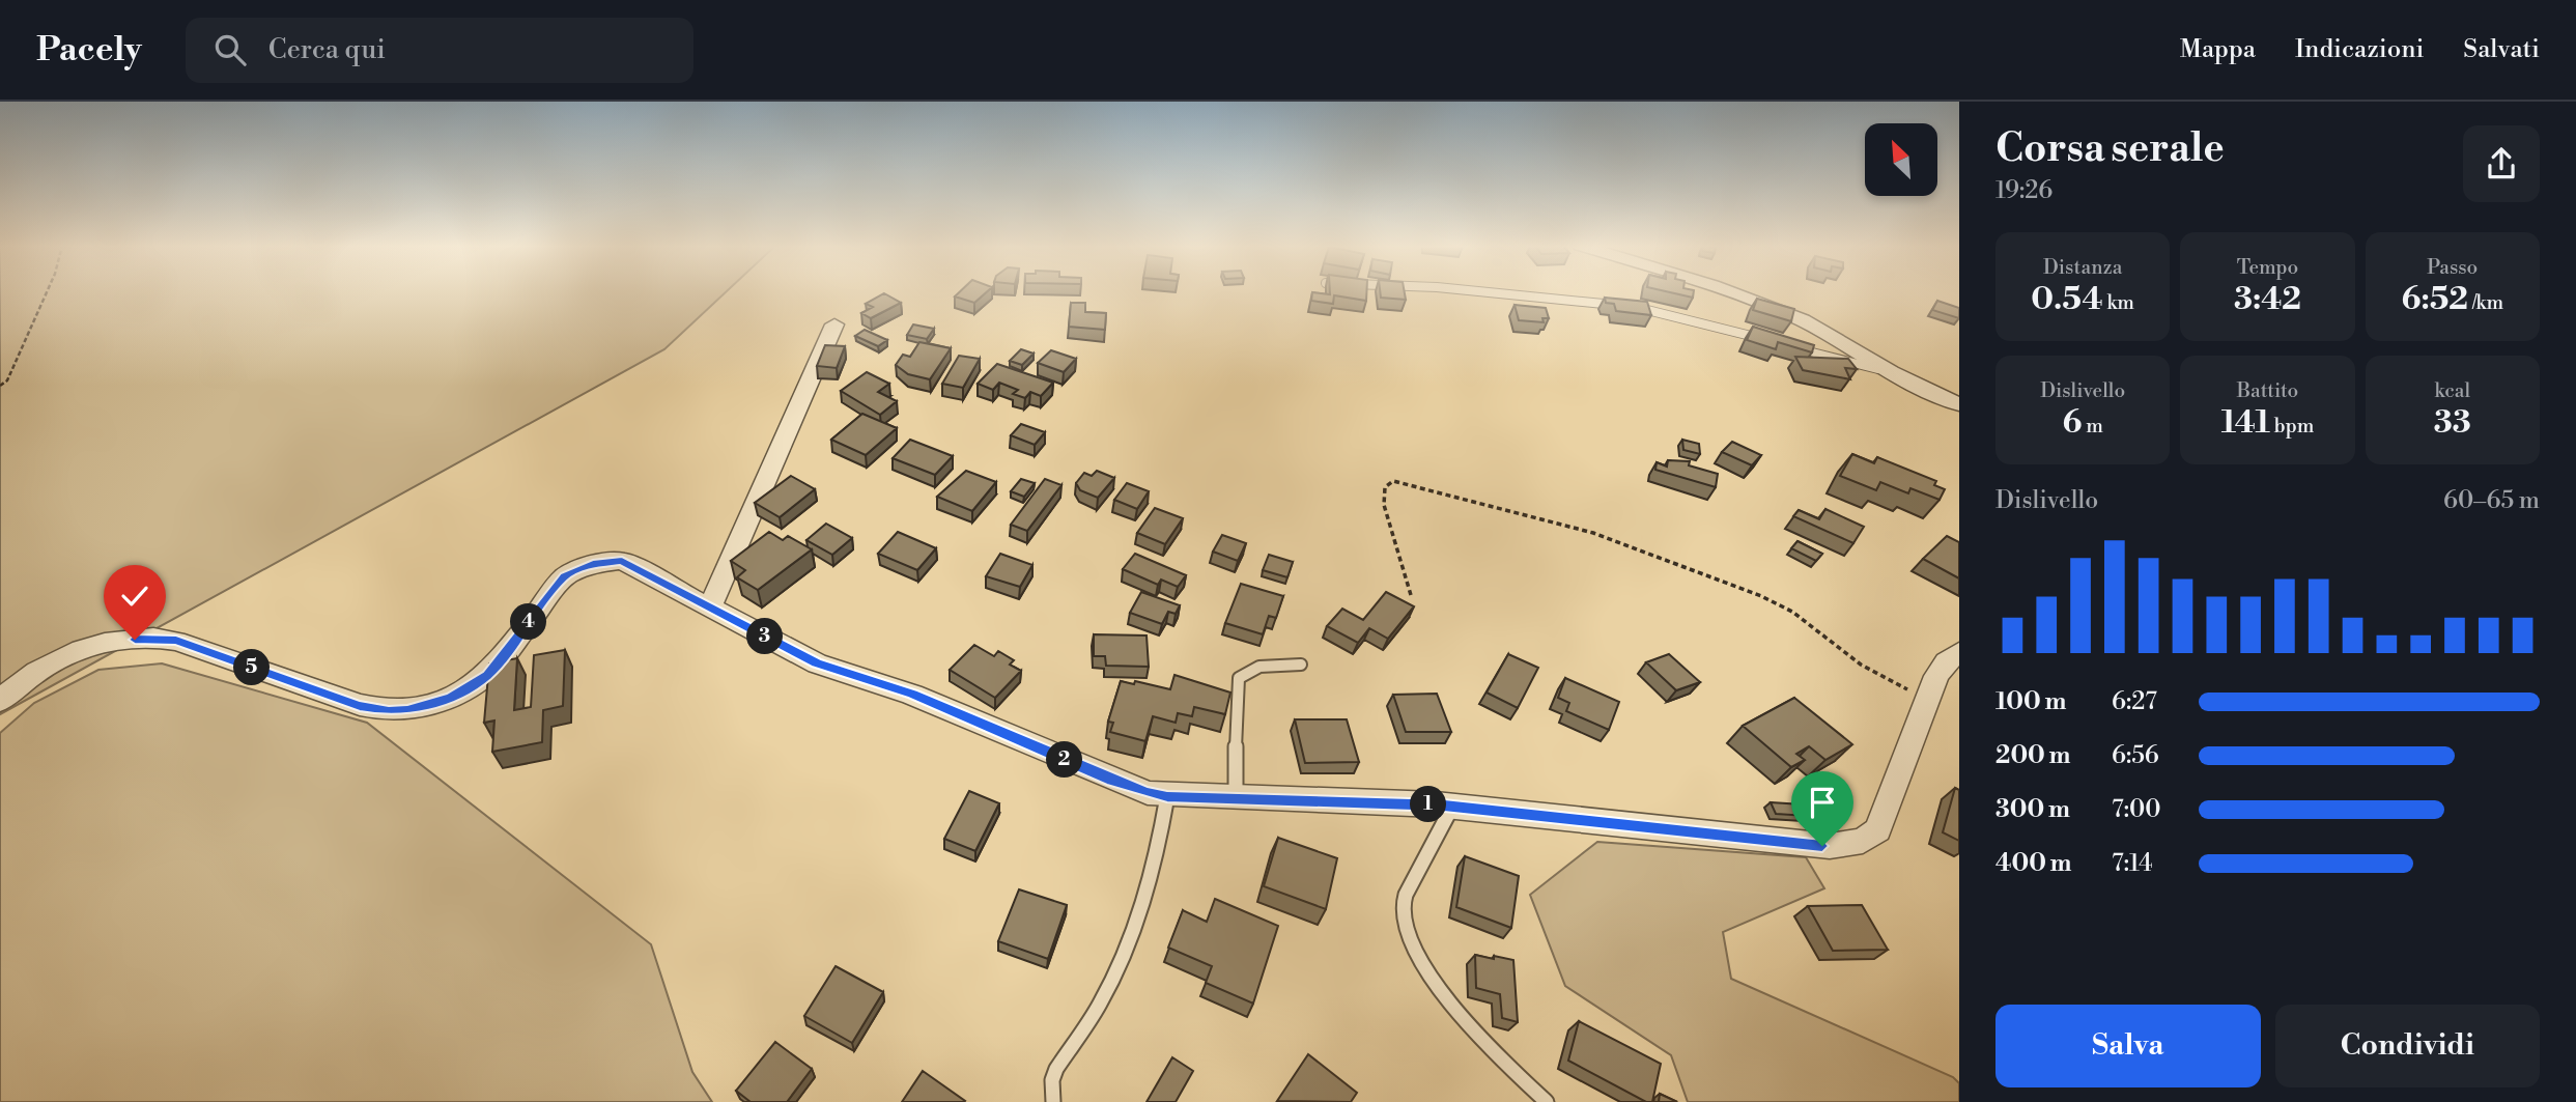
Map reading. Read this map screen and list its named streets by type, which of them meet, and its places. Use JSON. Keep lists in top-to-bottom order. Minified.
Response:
{"north":"top left","page":{"header":"Pacely","search":"Cerca qui","nav":["Mappa","Indicazioni","Salvati"],"heading":["Corsa serale","19:26"],"stats":[["Distanza","0.54 km"],["Tempo","3:42"],["Passo","6:52 /km"],["Dislivello","6 m"],["Battito","141 bpm"],["kcal","33"]],"chart":["Dislivello","60–65 m"],"pins":["4","3","5","2","1"],"list":[{"name":"100 m","note":"6:27"},{"name":"200 m","note":"6:56"},{"name":"300 m","note":"7:00"},{"name":"400 m","note":"7:14"}],"buttons":["Salva","Condividi"]}}
